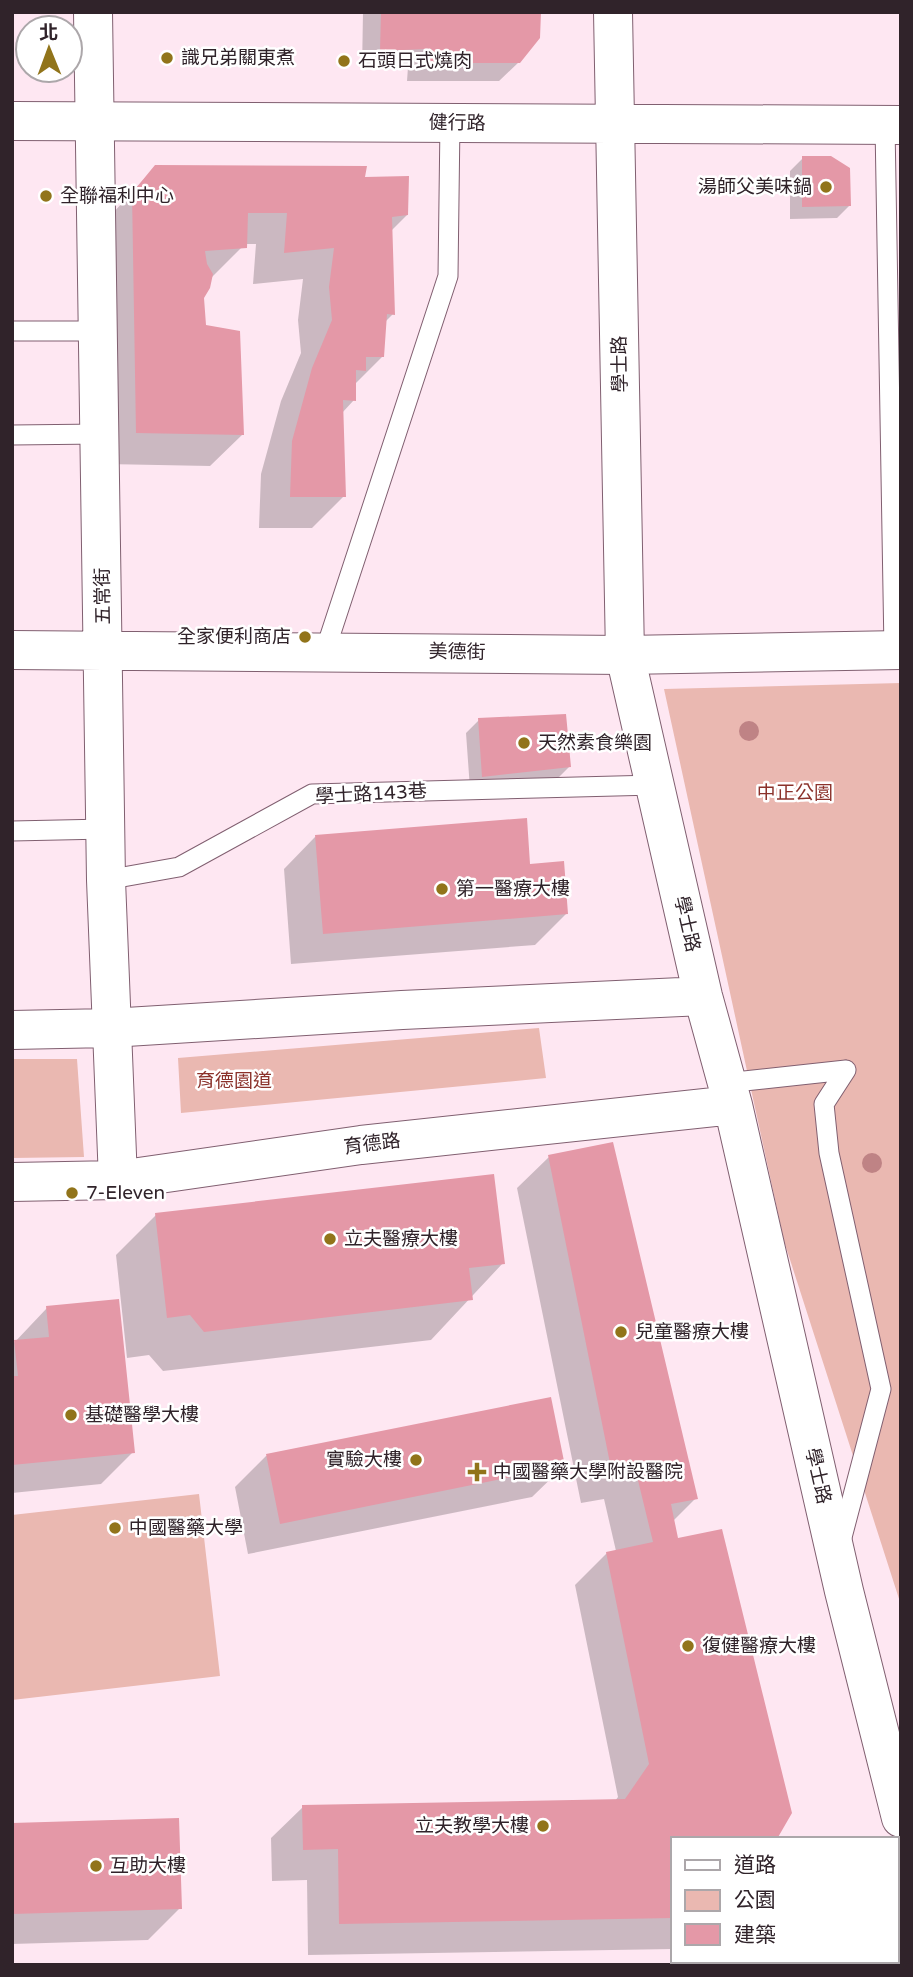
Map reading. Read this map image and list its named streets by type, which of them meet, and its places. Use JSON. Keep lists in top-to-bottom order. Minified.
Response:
{"streets":{"street":["健行路","學士路","五常街","美德街","育德路"],"lane":["學士路143巷"]},"crossings":[["健行路","學士路"],["健行路","五常街"],["學士路","美德街"],["學士路","學士路143巷"],["學士路","育德路"],["五常街","美德街"],["五常街","學士路143巷"],["五常街","育德路"]],"parks":["中正公園","育德園道"],"places":{"other":["識兄弟關東煮","石頭日式燒肉","湯師父美味鍋","全聯福利中心","全家便利商店","天然素食樂園","第一醫療大樓","7-Eleven","立夫醫療大樓","兒童醫療大樓","基礎醫學大樓","實驗大樓","中國醫藥大學","復健醫療大樓","立夫教學大樓","互助大樓"],"health":["中國醫藥大學附設醫院"]},"legend":["道路","公園","建築"],"north":"top"}
